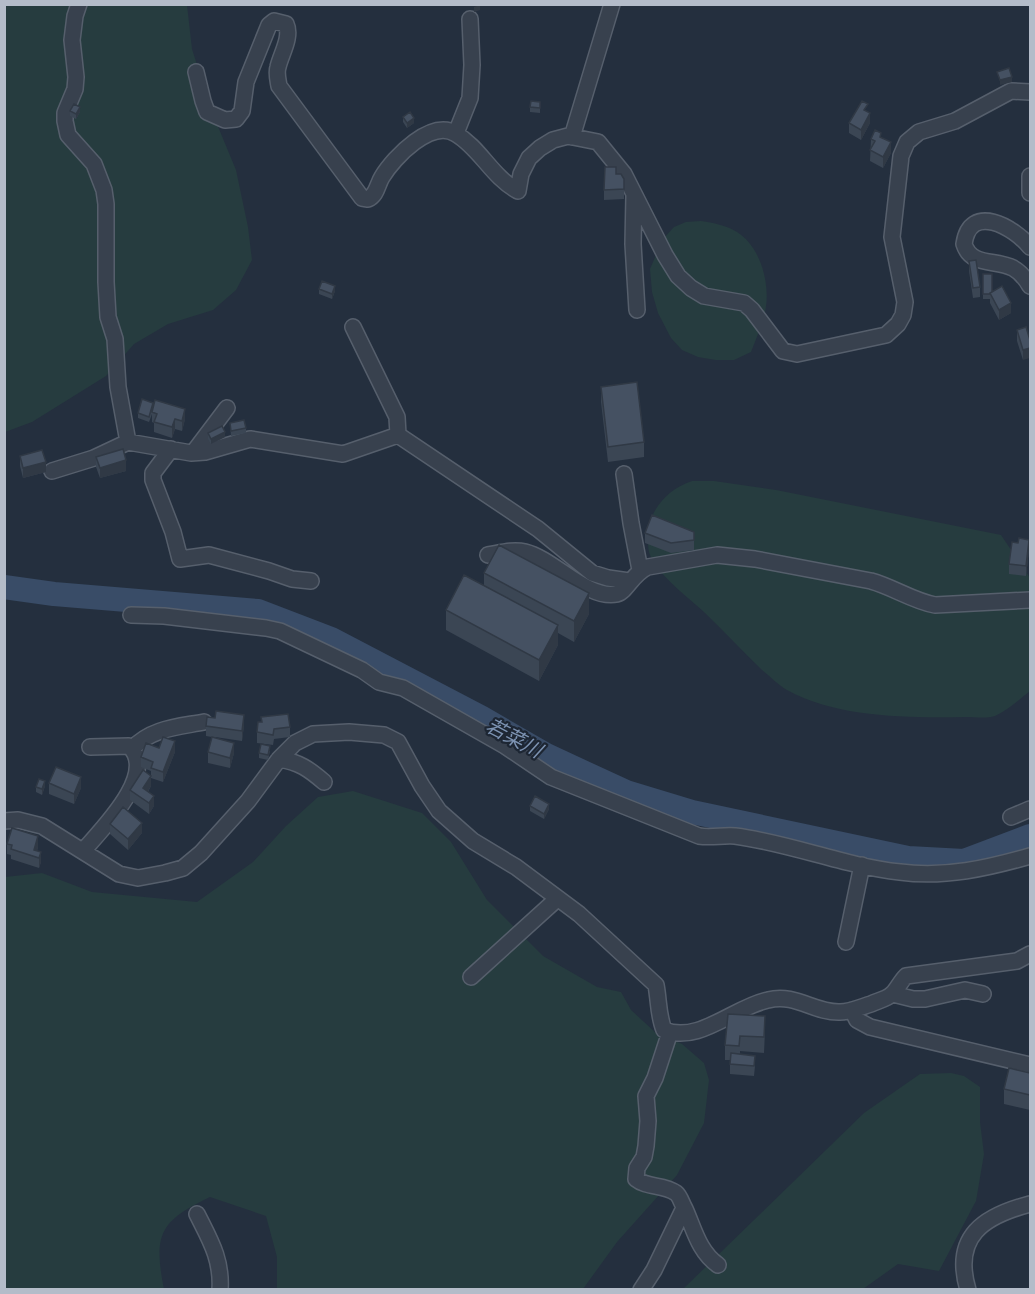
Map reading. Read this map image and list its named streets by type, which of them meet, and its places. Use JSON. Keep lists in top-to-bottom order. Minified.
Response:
{"water":["若菜川"]}
